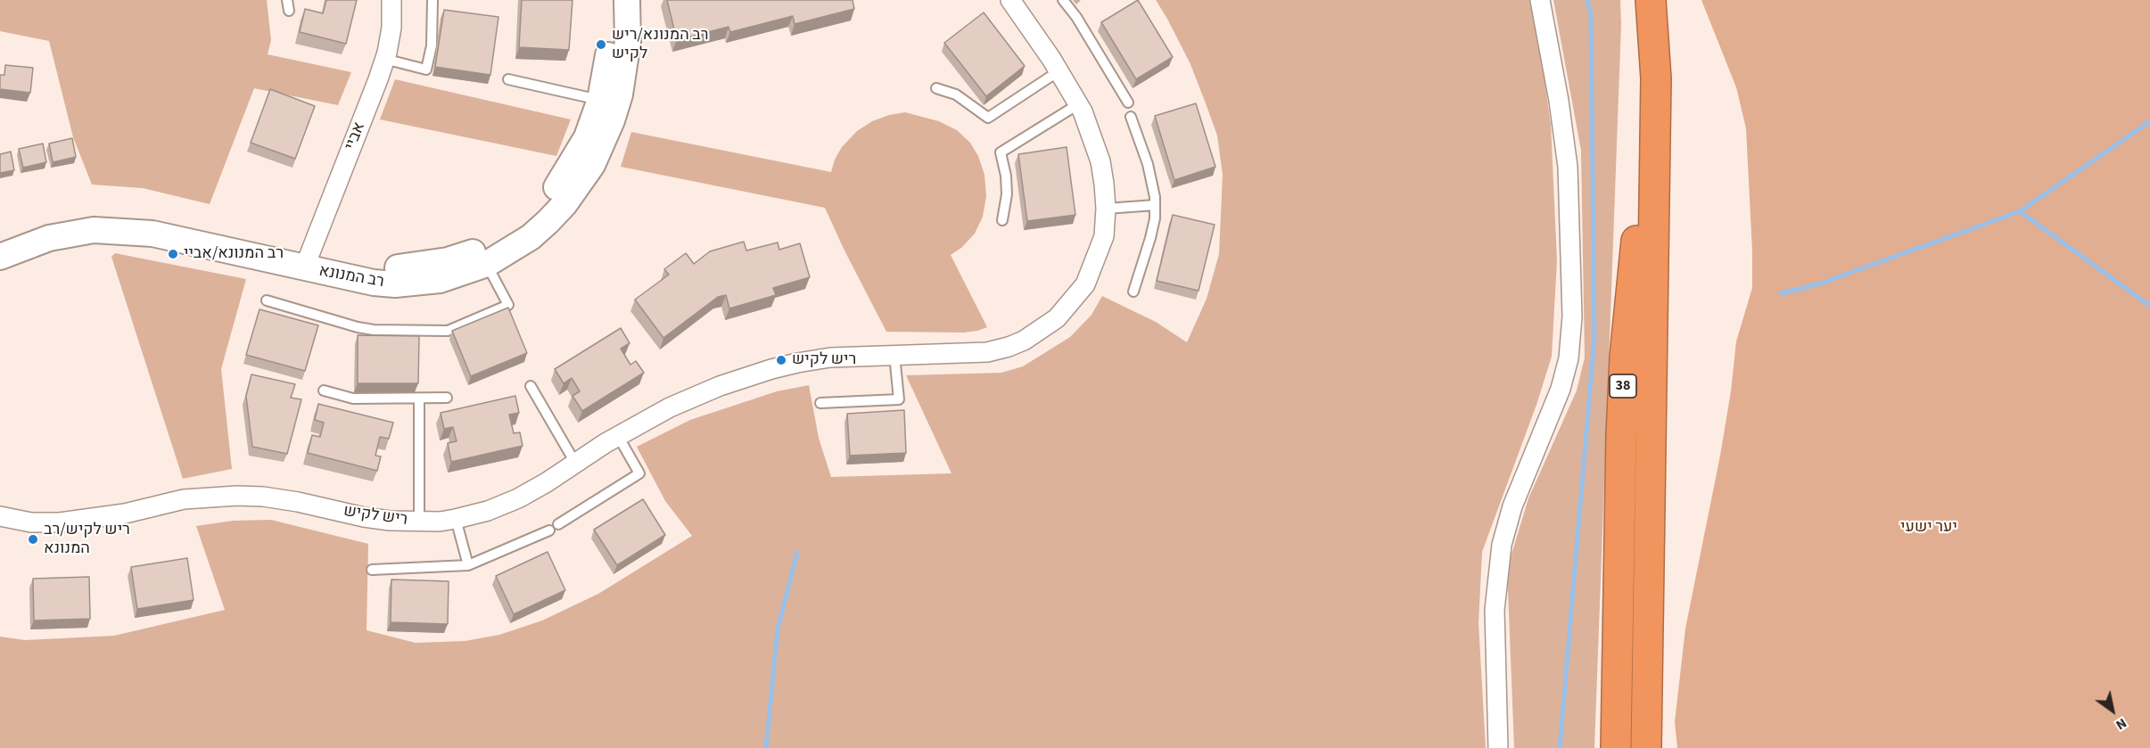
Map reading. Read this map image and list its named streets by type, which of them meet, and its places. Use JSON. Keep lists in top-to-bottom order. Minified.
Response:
{"streets":{"highway":["38"],"street":["אביי","רב המנונא","ריש לקיש"]},"crossings":[["אביי","רב המנונא"]],"parks":["יער ישעי"],"places":["רב המנונא/ריש לקיש","רב המנונא/אביי","ריש לקיש","ריש לקיש/רב המנונא"],"north":"bottom right"}
